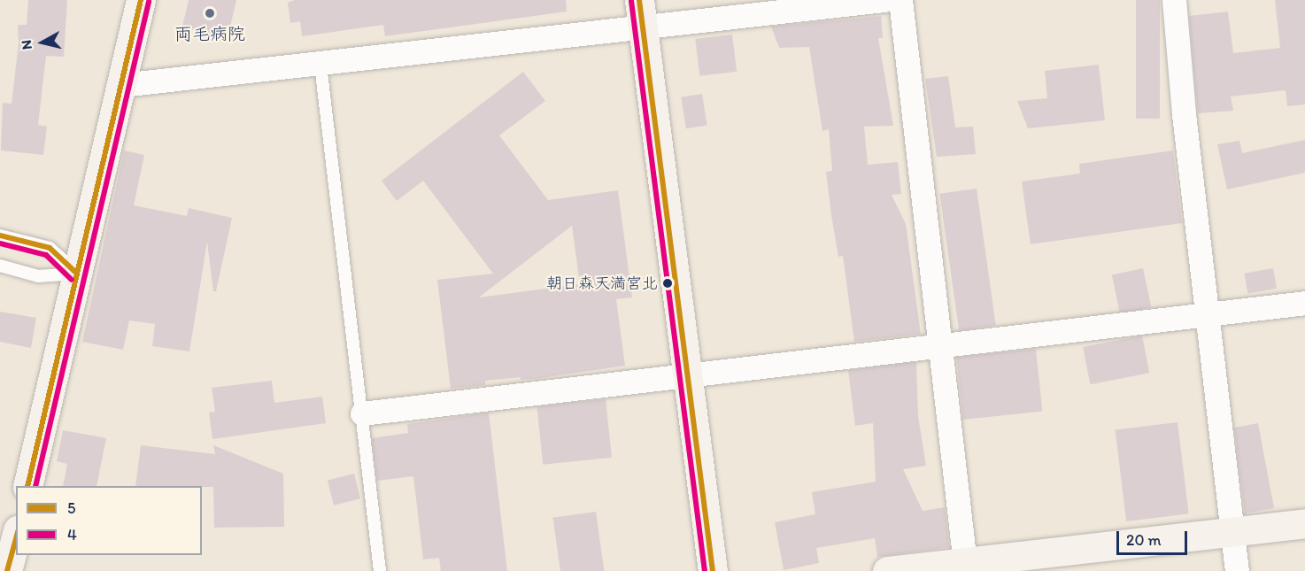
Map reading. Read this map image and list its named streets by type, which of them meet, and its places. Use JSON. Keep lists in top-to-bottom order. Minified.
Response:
{"places":["両毛病院","朝日森天満宮北"],"lines":["transit line 5","transit line 4"],"legend":["5","4"],"scale_bar":"20 m","north":"left"}
